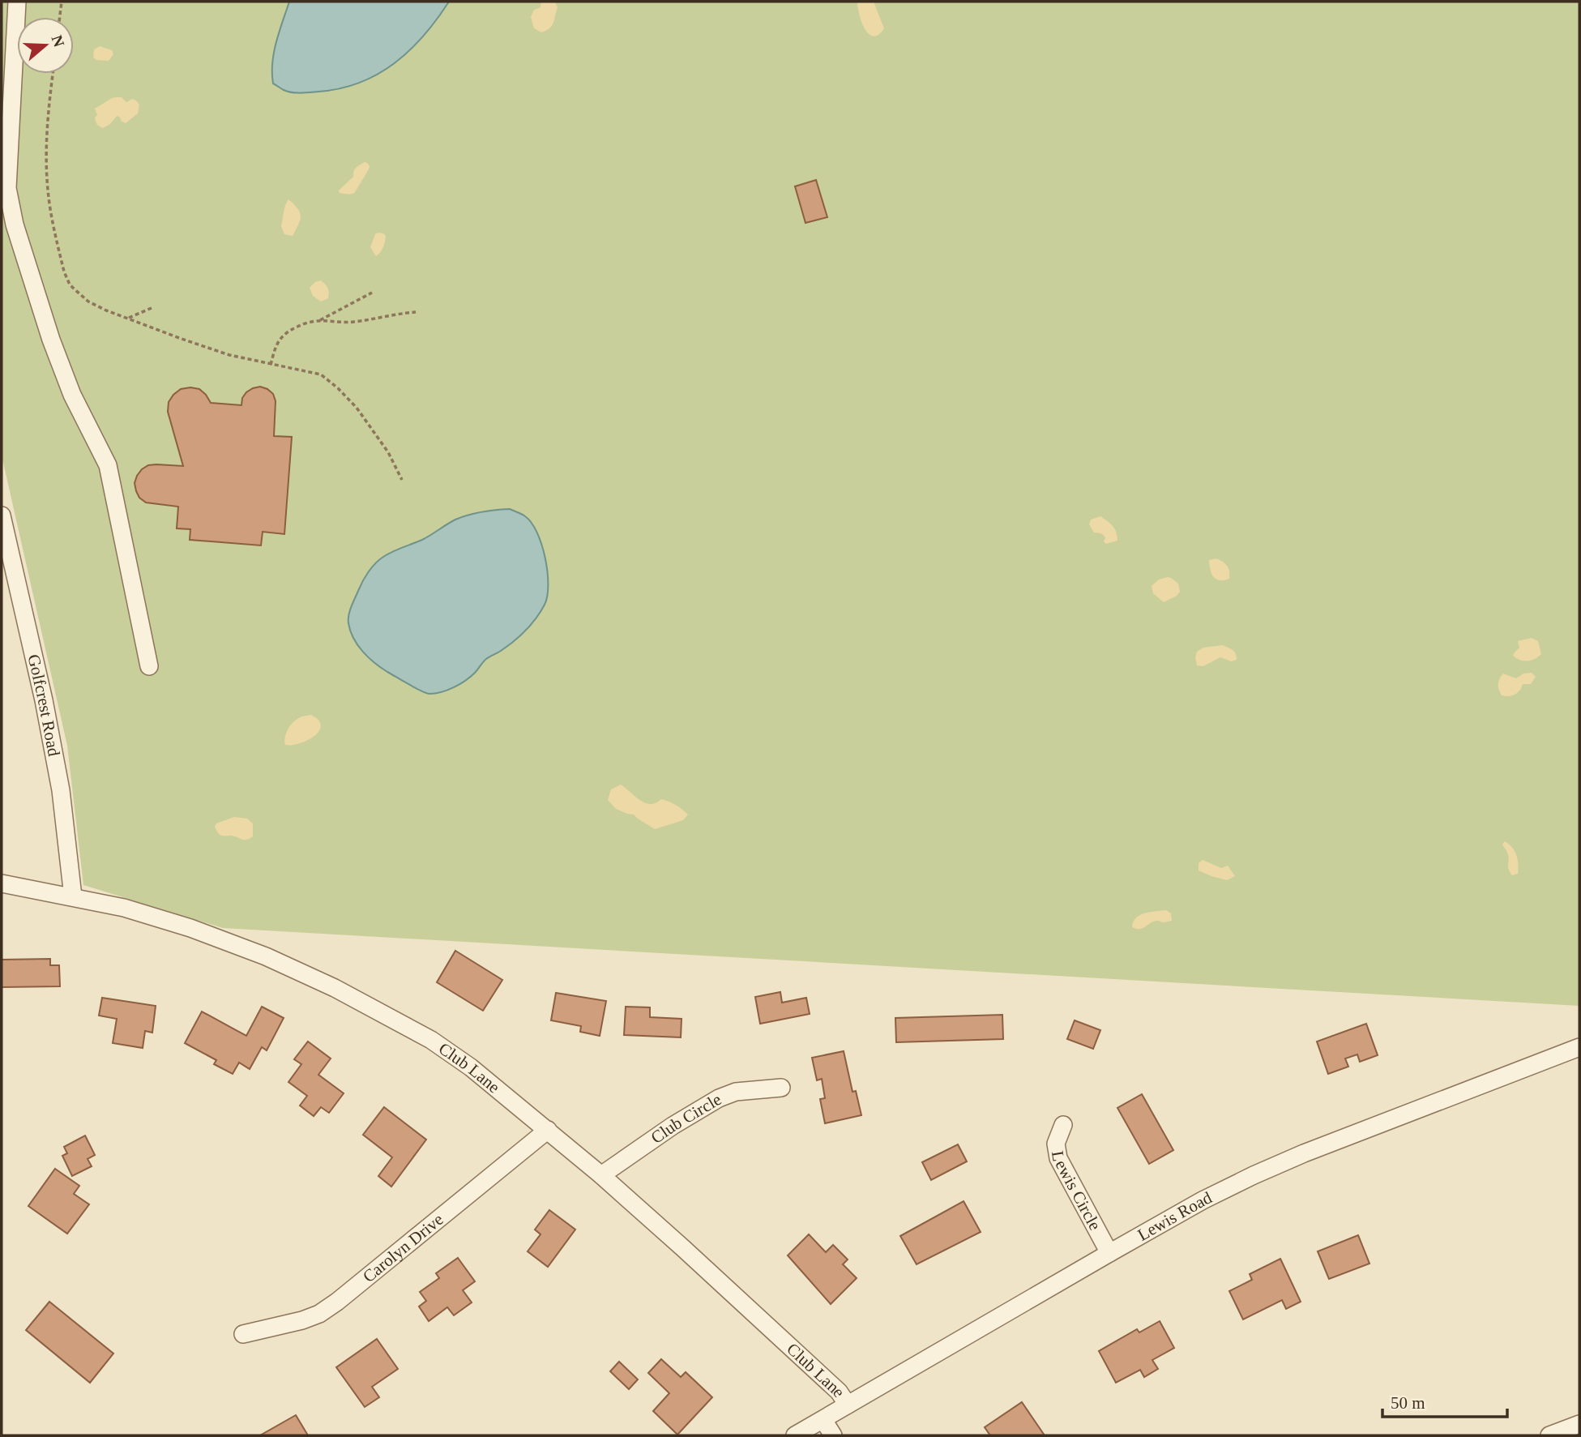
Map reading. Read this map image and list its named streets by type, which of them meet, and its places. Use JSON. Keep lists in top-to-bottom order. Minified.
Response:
{"streets":{"street":["Golfcrest Road","Club Lane","Club Circle","Lewis Circle","Lewis Road","Carolyn Drive"]},"crossings":[["Golfcrest Road","Club Lane"],["Club Lane","Club Circle"],["Club Lane","Lewis Road"],["Club Lane","Carolyn Drive"],["Lewis Circle","Lewis Road"]],"scale_bar":"50 m","north":"right"}
